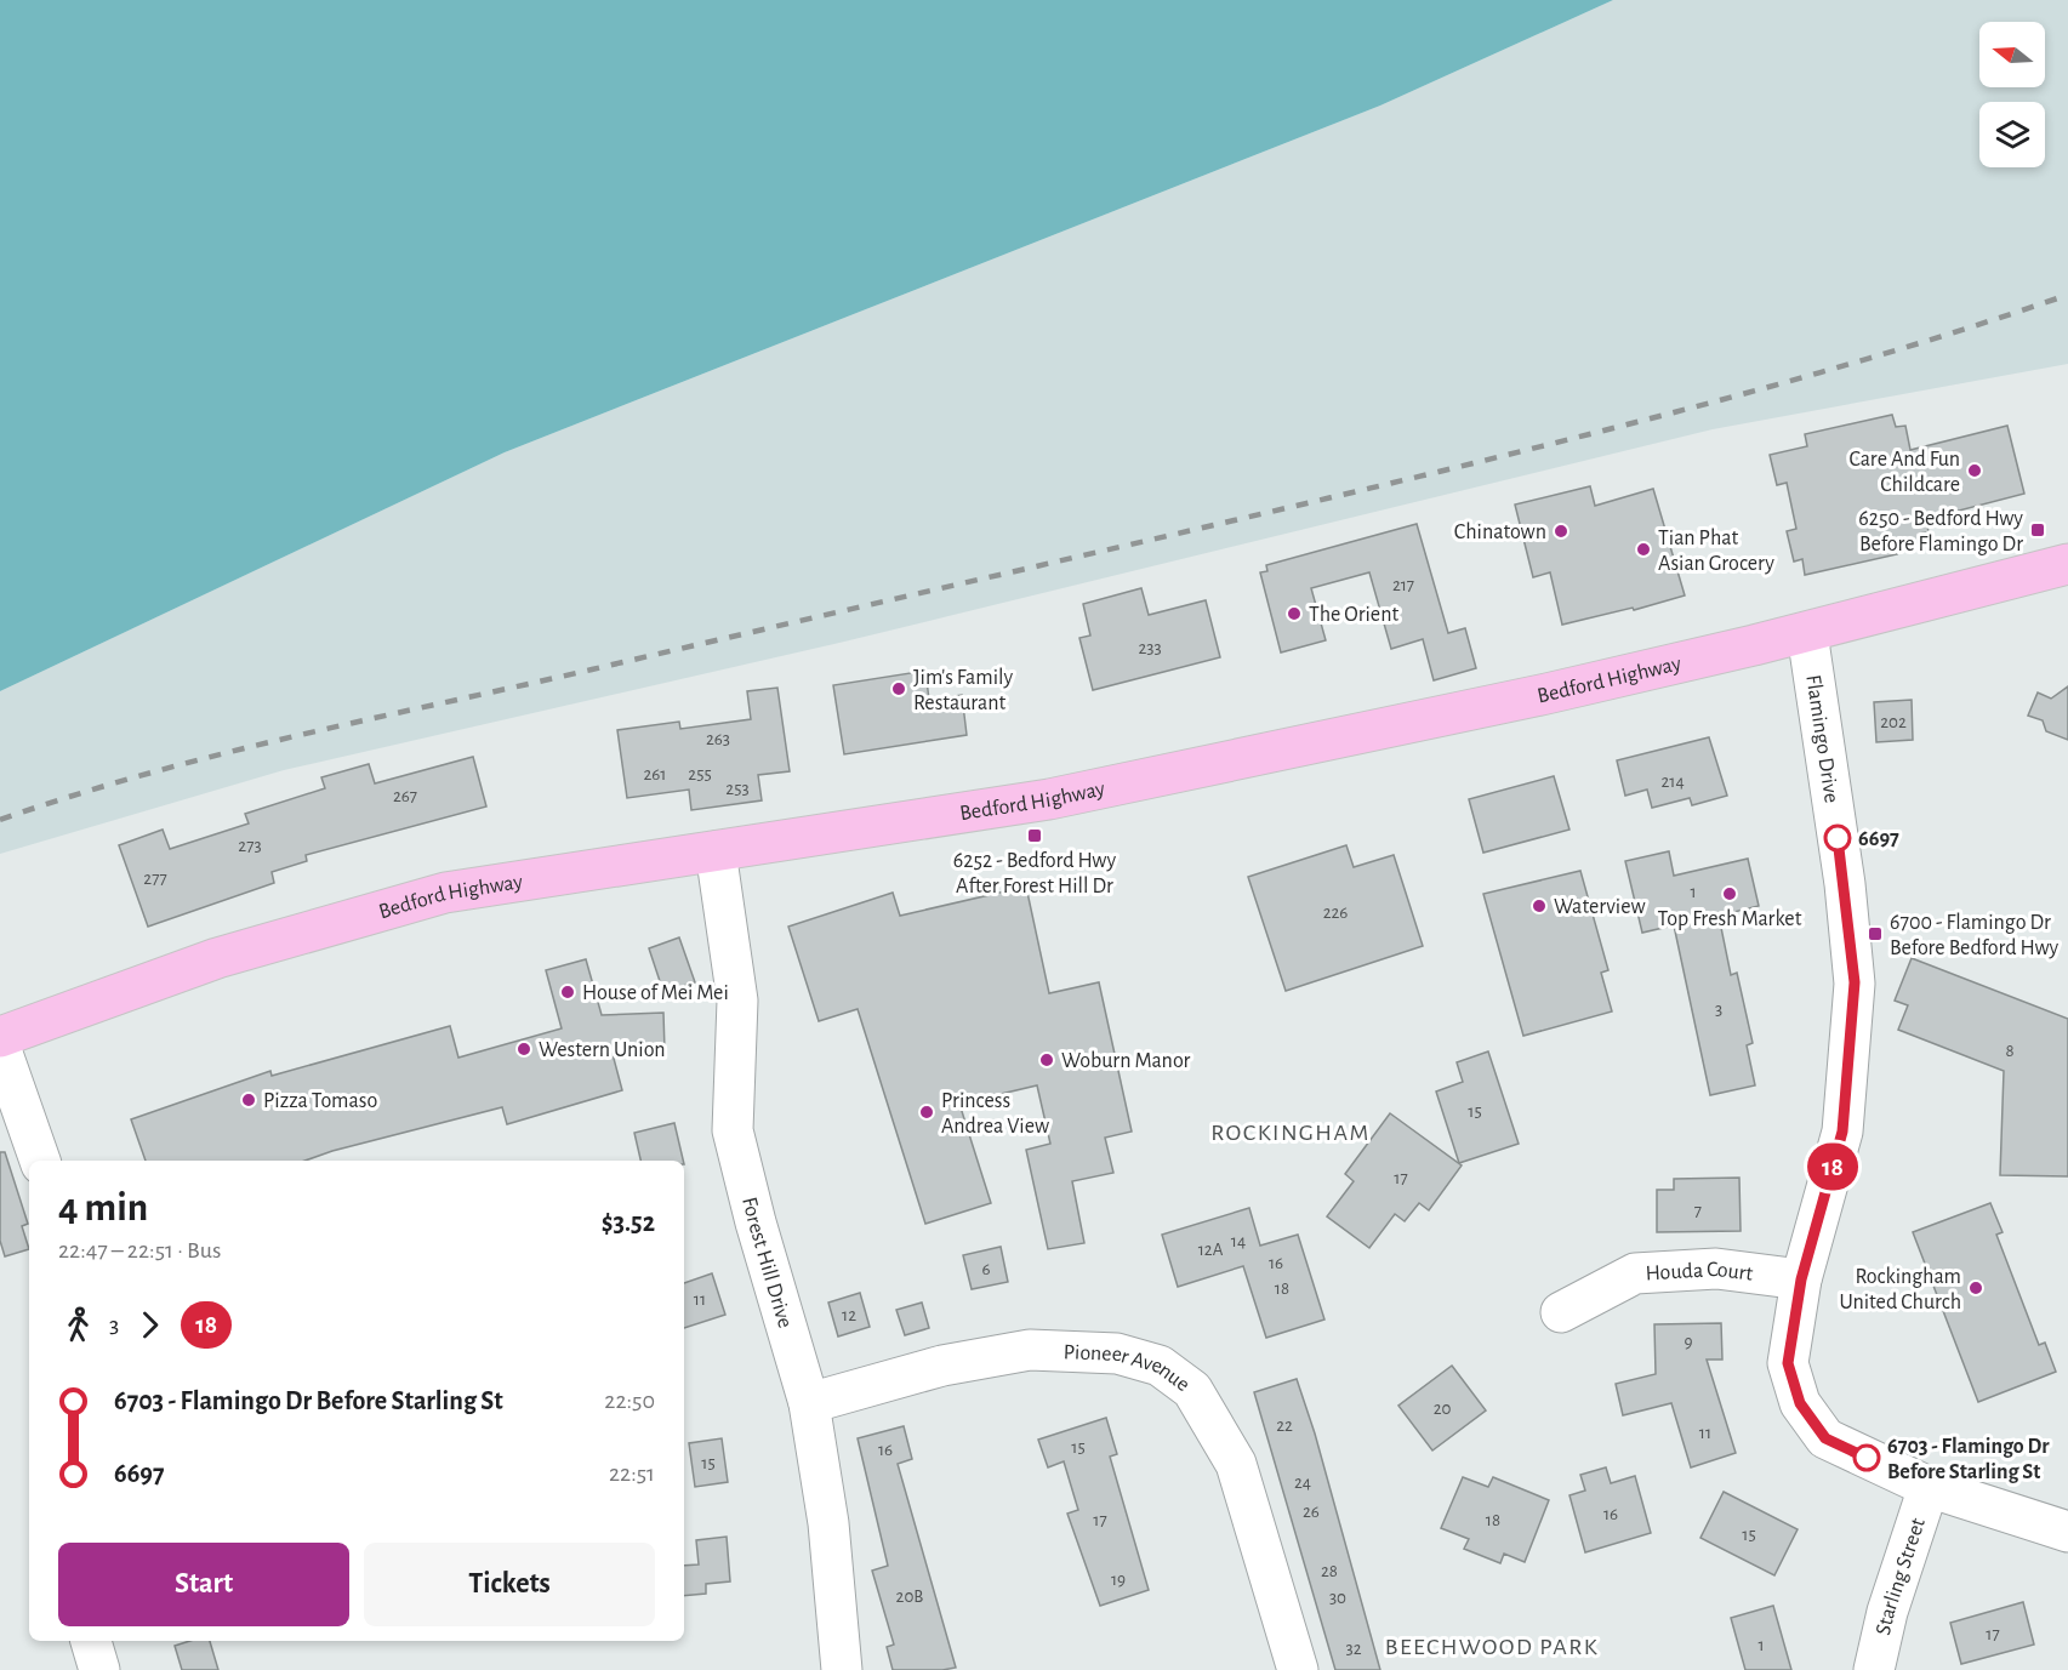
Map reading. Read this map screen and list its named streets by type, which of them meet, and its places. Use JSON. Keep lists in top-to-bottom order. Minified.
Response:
{"streets":{"main road":["Bedford Highway"],"street":["Flamingo Drive","Forest Hill Drive","Houda Court","Pioneer Avenue","Starling Street"]},"crossings":[["Bedford Highway","Flamingo Drive"],["Bedford Highway","Forest Hill Drive"],["Flamingo Drive","Houda Court"],["Flamingo Drive","Starling Street"],["Forest Hill Drive","Pioneer Avenue"]],"districts":["ROCKINGHAM","BEECHWOOD PARK"],"places":{"other":["Care And Fun Childcare","Chinatown","Tian Phat Asian Grocery","The Orient","Jim's Family Restaurant","6697","Top Fresh Market","Waterview","House of Mei Mei","Western Union","Woburn Manor","Pizza Tomaso","Princess Andrea View","Rockingham United Church","6703 - Flamingo Dr Before Starling St"],"transit":["6250 - Bedford Hwy Before Flamingo Dr","6252 - Bedford Hwy After Forest Hill Dr","6700 - Flamingo Dr Before Bedford Hwy"]},"lines":["bus line 18"],"house_numbers":["217","233","202","263","261","255","214","253","267","273","277","1","226","3","8","15","17","7","14","12A","16","6","18","11","12","9","20","22","11","15","16","15","24","26","16","17","18","15","28","19","20B","30","17","1","32"],"north":"left","page":{"on_map":"18","heading":["4 min","22:47 – 22:51 · Bus","$3.52"],"legs":["3","18"],"list":[{"name":"6703 - Flamingo Dr Before Starling St","value":"22:50"},{"name":"6697","value":"22:51"}],"buttons":["Start","Tickets"]}}
